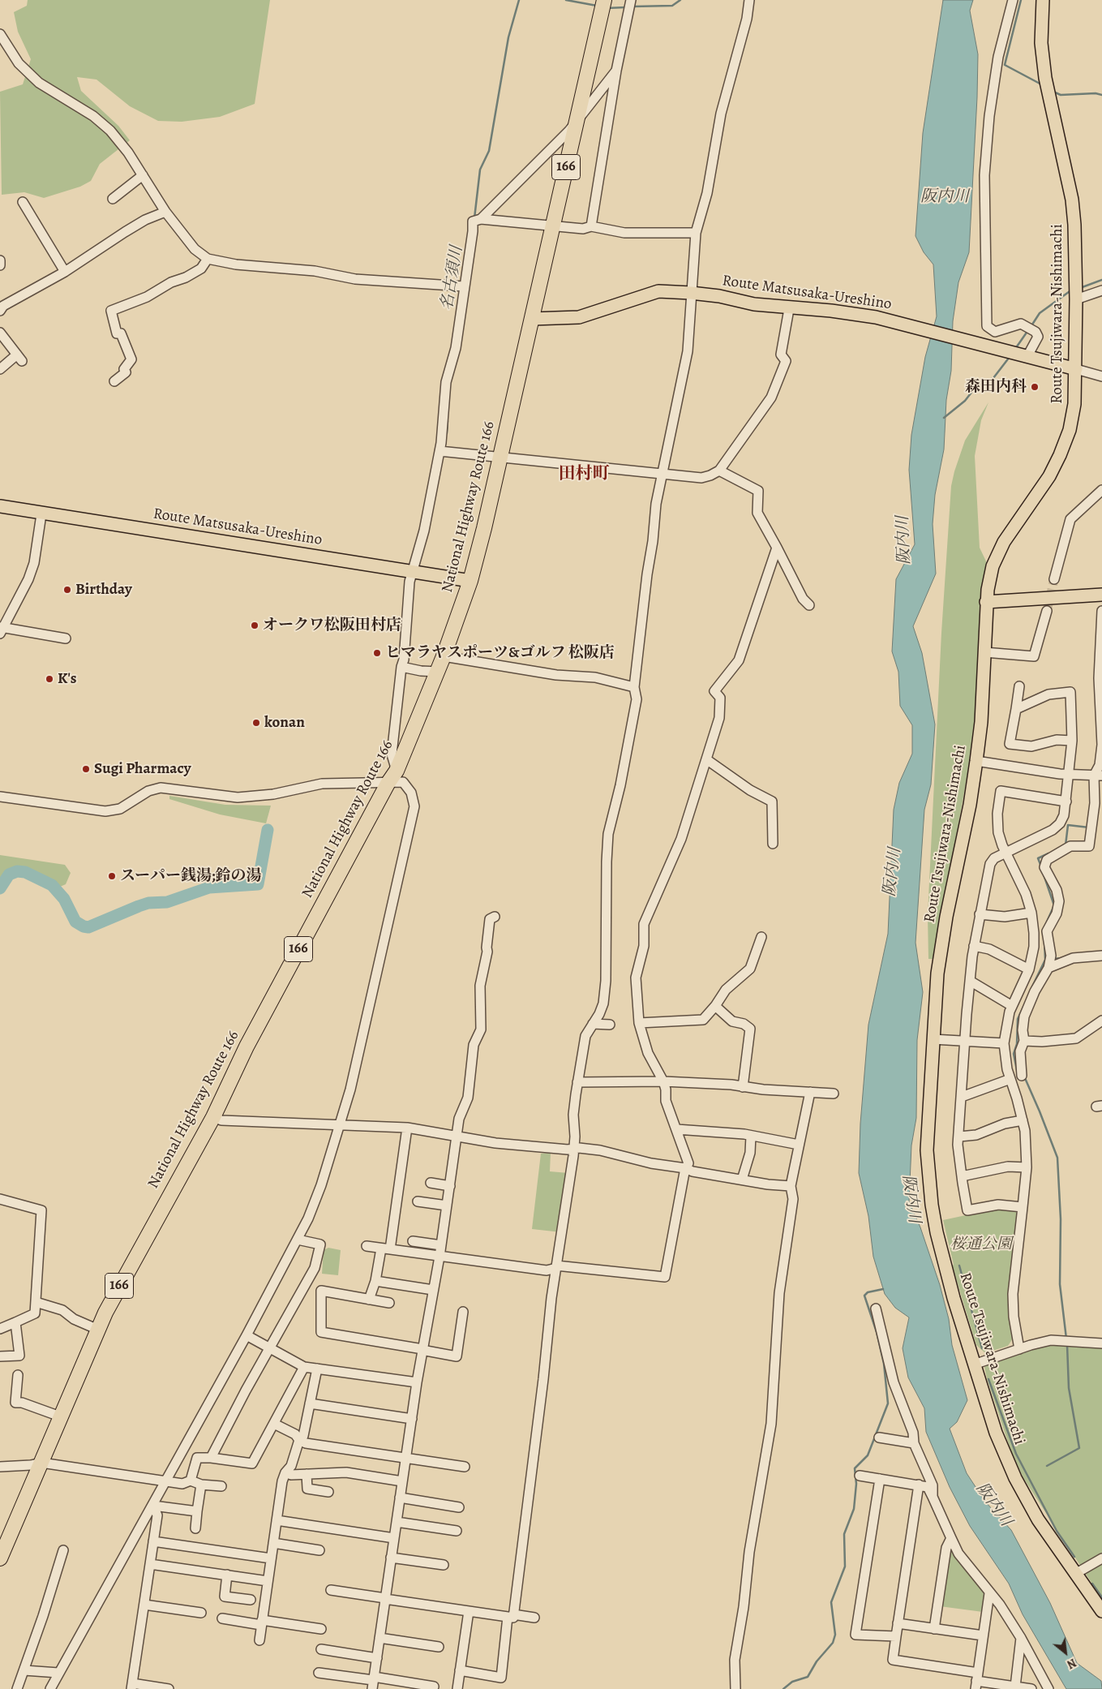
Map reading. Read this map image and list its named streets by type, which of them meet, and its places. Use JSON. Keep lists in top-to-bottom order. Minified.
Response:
{"streets":{"highway":["166","National Highway Route 166"],"main road":["Route Matsusaka-Ureshino","Route Tsujiwara-Nishimachi"]},"crossings":[["Route Matsusaka-Ureshino","Route Tsujiwara-Nishimachi"],["Route Matsusaka-Ureshino","National Highway Route 166"]],"districts":["田村町"],"water":["阪内川","名古須川"],"parks":["桜通公園"],"places":["森田内科","Birthday","オークワ松阪田村店","ヒマラヤスポーツ&ゴルフ 松阪店","K's","konan","Sugi Pharmacy","スーパー銭湯;鈴の湯"],"north":"bottom right"}
